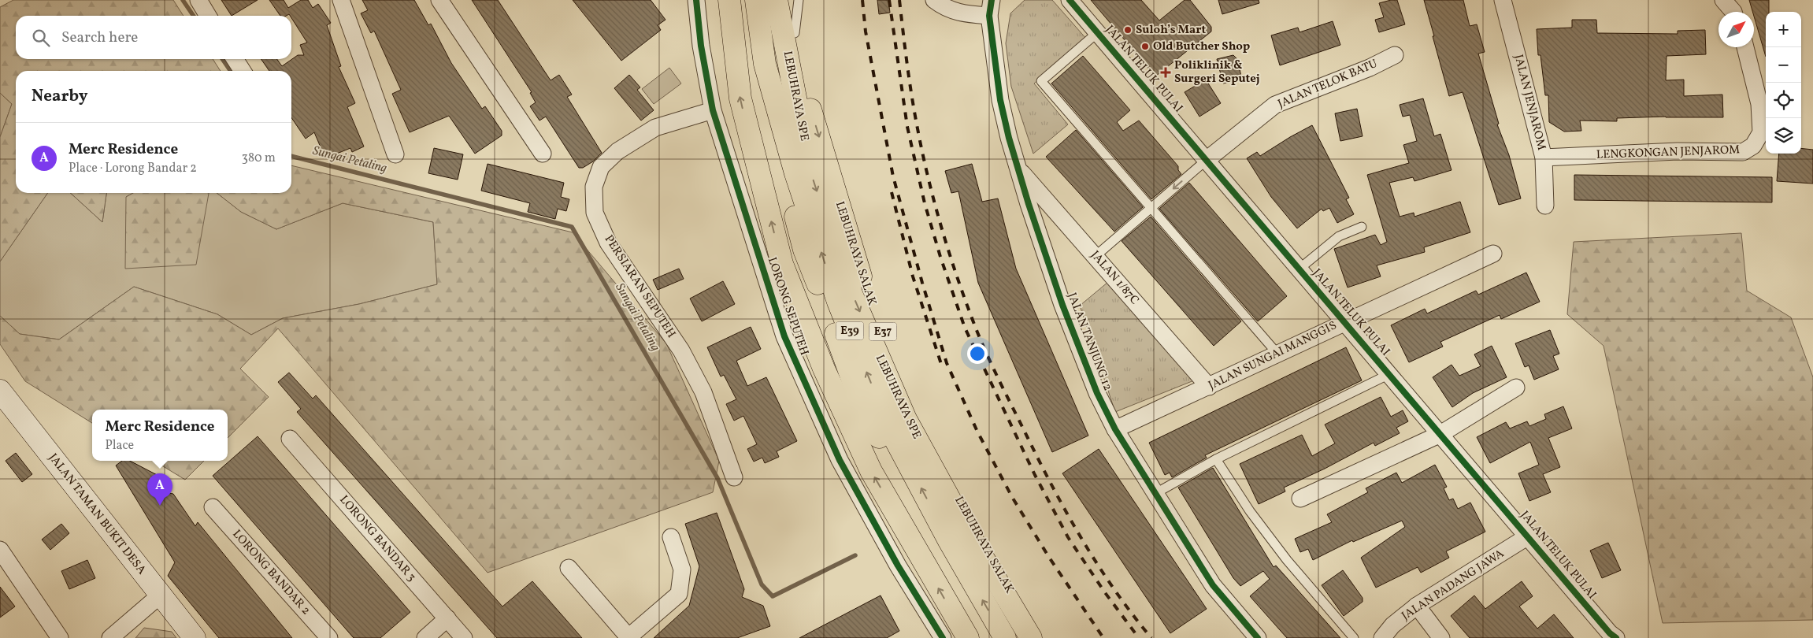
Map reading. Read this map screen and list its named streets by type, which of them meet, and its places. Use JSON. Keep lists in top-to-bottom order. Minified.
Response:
{"streets":{"highway":["LEBUHRAYA SPE","LEBUHRAYA SALAK","E39","E37"],"street":["JALAN TELUK PULAI","JALAN TELOK BATU","JALAN JENJAROM","LENGKONGAN JENJAROM","JALAN 1/87C","PERSIARAN SEPUTEH","LORONG SEPUTEH","JALAN TANJUNG 12","JALAN SUNGAI MANGGIS","JALAN TAMAN BUKIT DESA","LORONG BANDAR 3","LORONG BANDAR 2","JALAN PADANG JAWA"]},"crossings":[["JALAN TELUK PULAI","JALAN TELOK BATU"],["JALAN TELUK PULAI","JALAN SUNGAI MANGGIS"],["JALAN TELUK PULAI","JALAN PADANG JAWA"],["JALAN JENJAROM","LENGKONGAN JENJAROM"],["JALAN 1/87C","JALAN TANJUNG 12"],["JALAN 1/87C","JALAN SUNGAI MANGGIS"],["PERSIARAN SEPUTEH","LORONG SEPUTEH"],["JALAN TANJUNG 12","JALAN SUNGAI MANGGIS"]],"water":["Sungai Petaling"],"places":{"other":["Suloh’s Mart","Old Butcher Shop"],"health":["Poliklinik & Surgeri Seputej"]},"north":"top right","page":{"map_buttons":["+","−"],"search":"Search here","heading":"Nearby","list":[{"mark":"A","name":"Merc Residence","note":"Place · Lorong Bandar 2","value":"380 m"}],"popup":["Merc Residence","Place"],"pins":"A"}}
